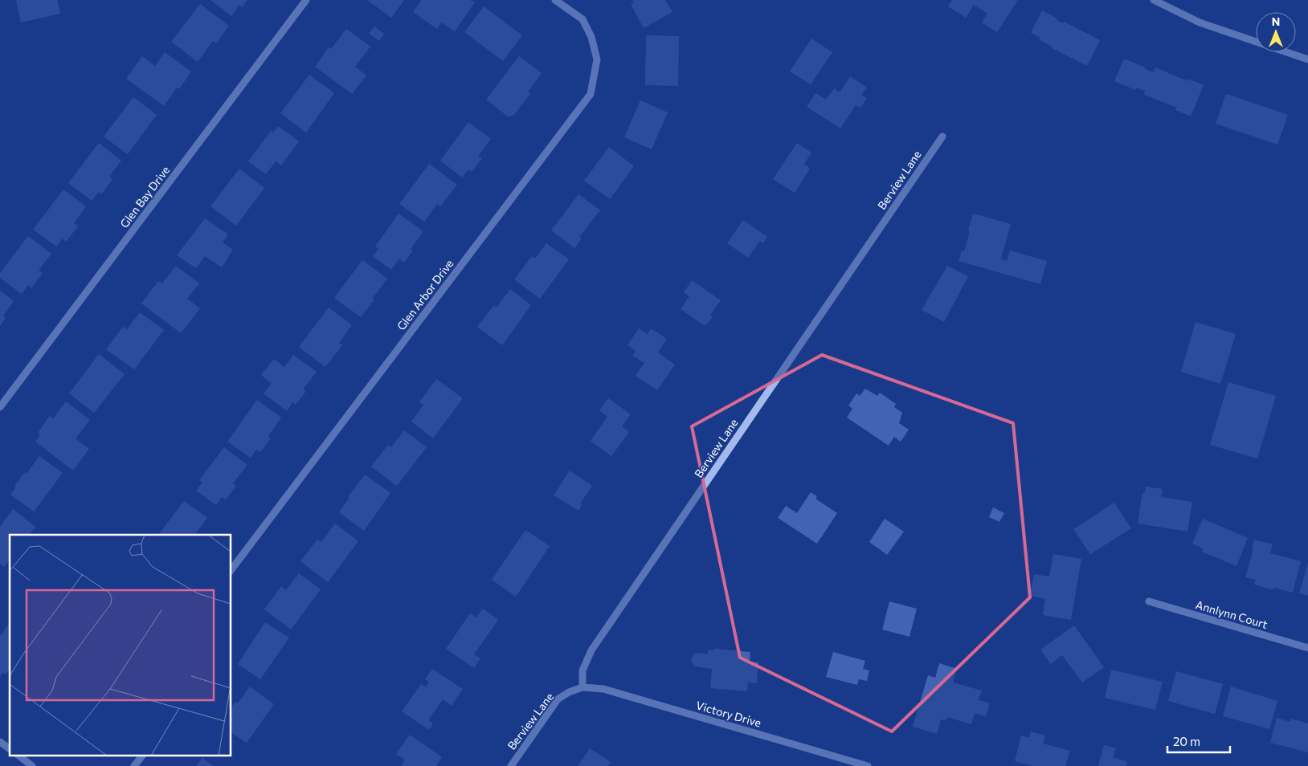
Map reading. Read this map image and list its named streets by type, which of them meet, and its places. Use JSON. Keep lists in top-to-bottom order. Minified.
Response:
{"streets":{"street":["Berview Lane","Glen Bay Drive","Glen Arbor Drive","Annlynn Court","Victory Drive"]},"crossings":[["Berview Lane","Victory Drive"]],"scale_bar":"20 m","north":"top"}
